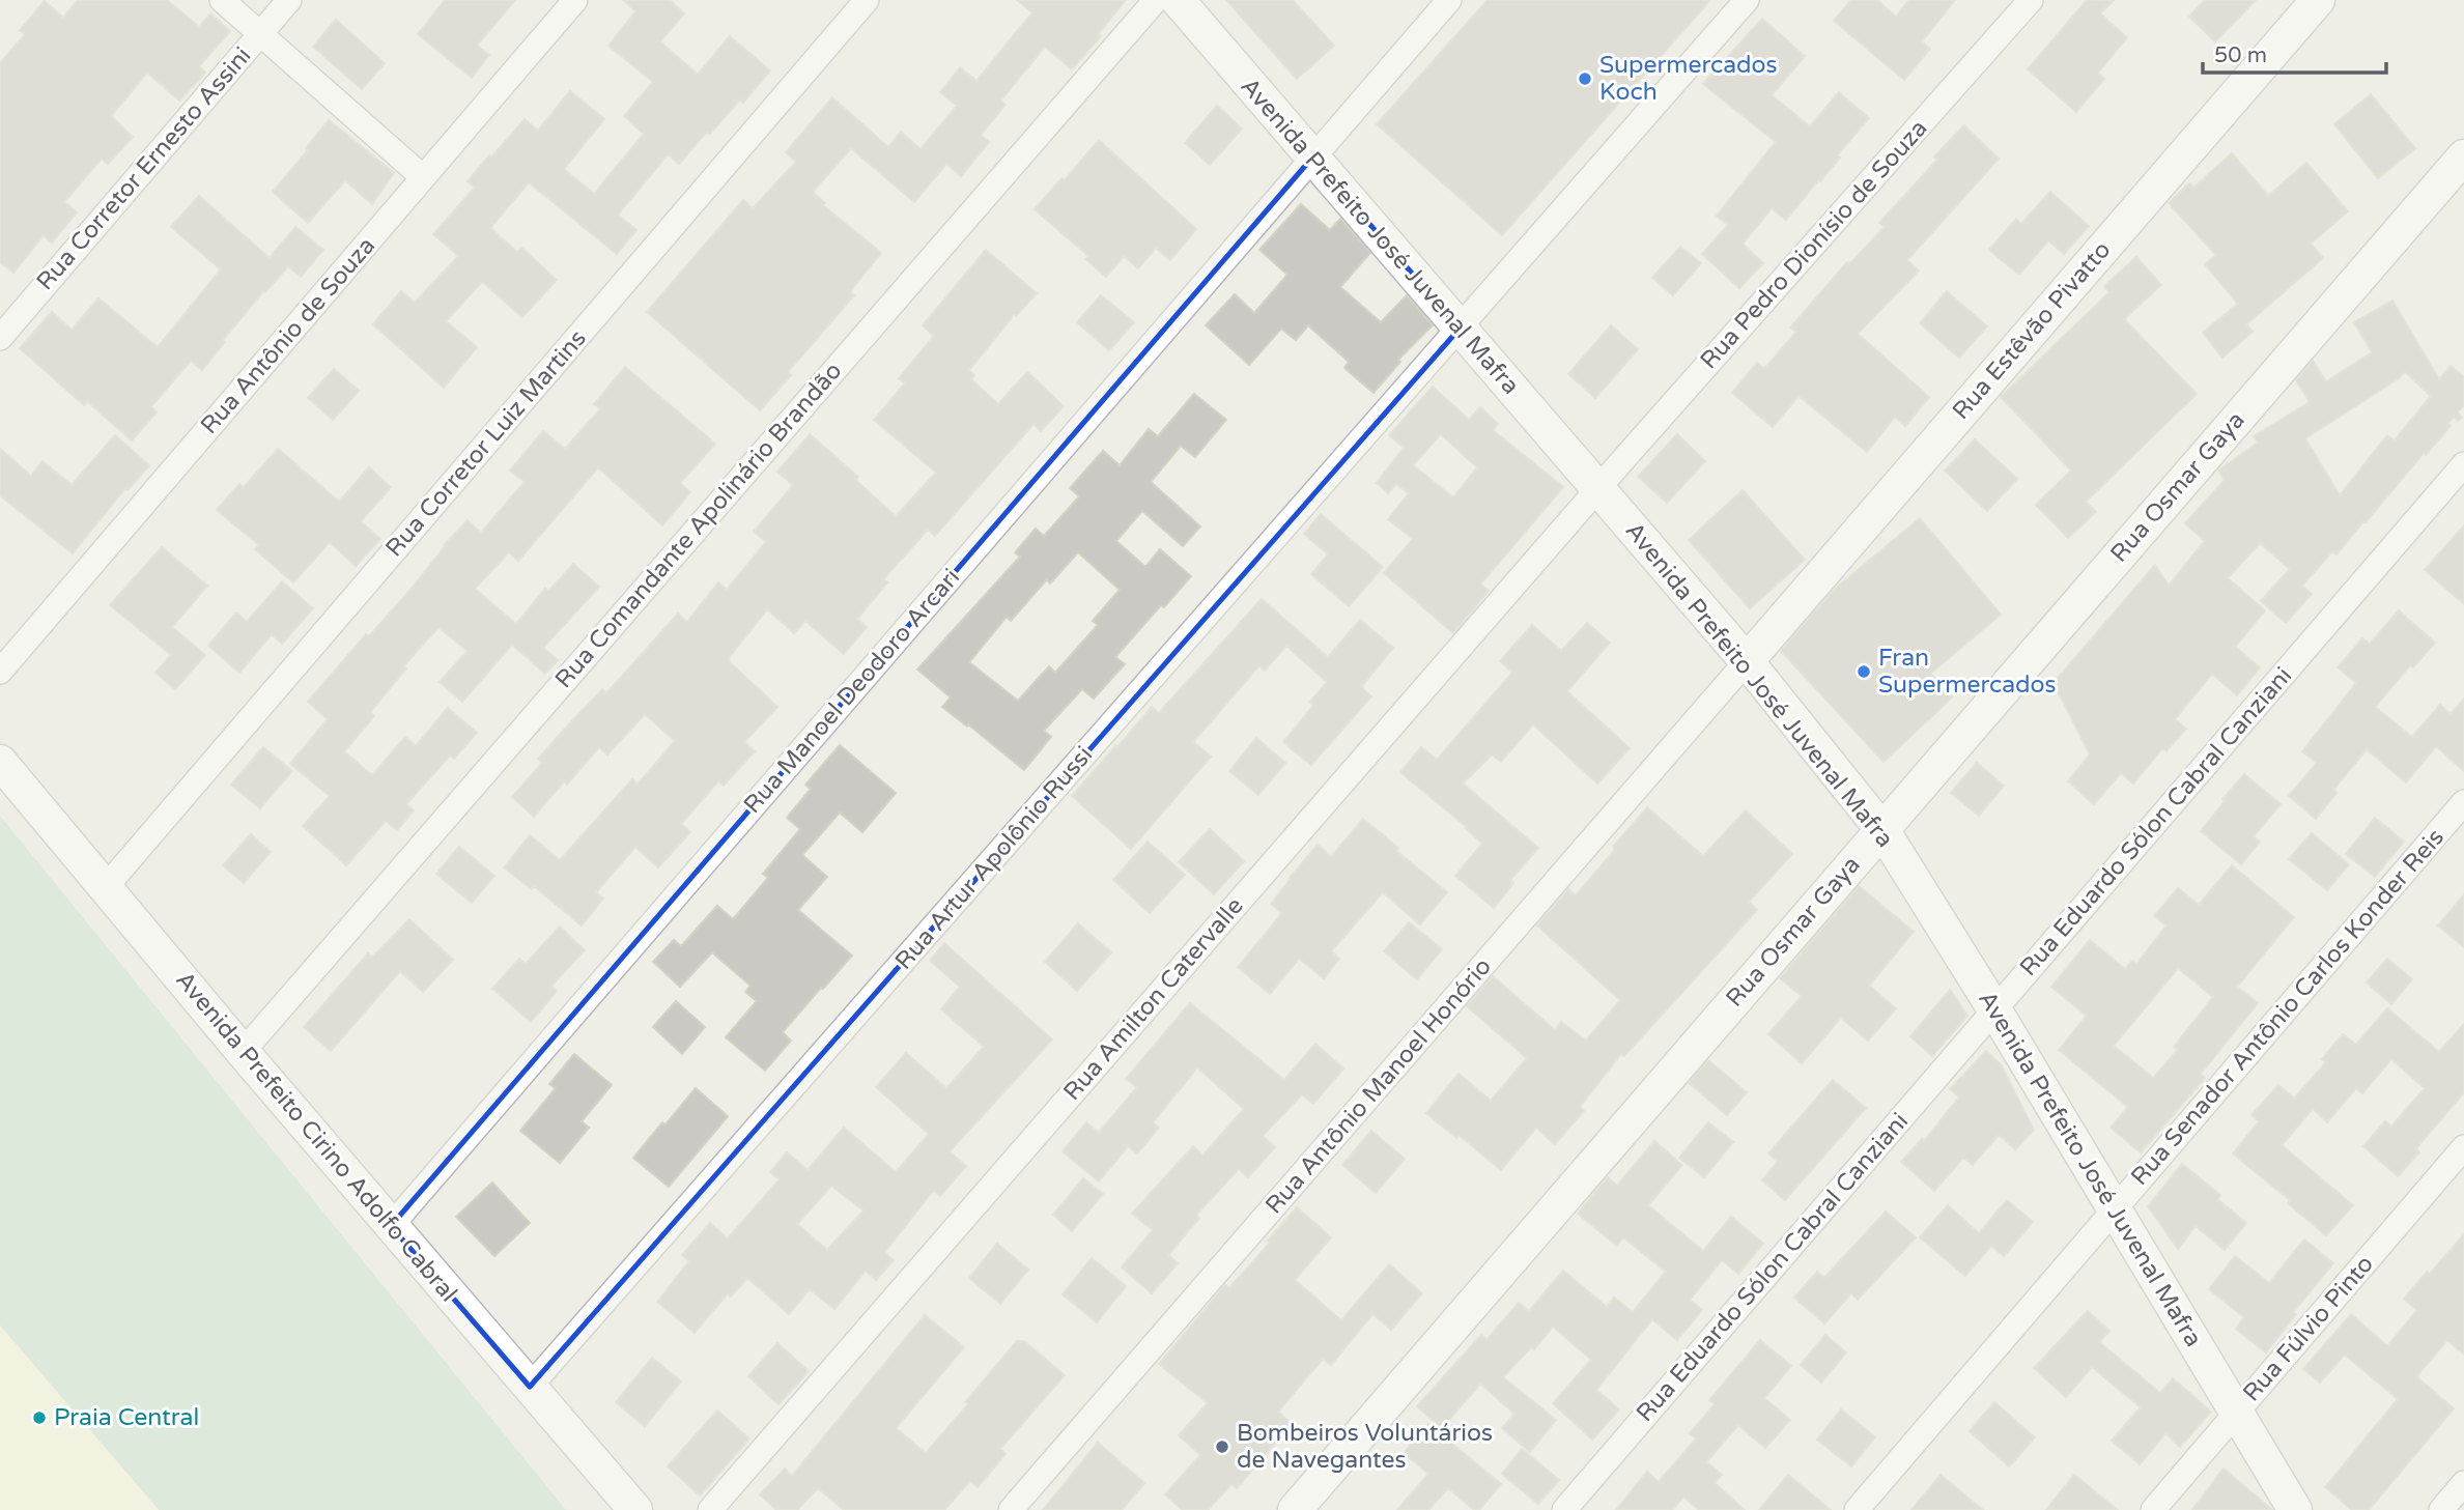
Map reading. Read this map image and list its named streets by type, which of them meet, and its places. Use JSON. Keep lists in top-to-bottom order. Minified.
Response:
{"streets":{"main road":["Avenida Prefeito José Juvenal Mafra","Rua Estêvão Pivatto","Rua Osmar Gaya","Avenida Prefeito Cirino Adolfo Cabral"],"street":["Rua Corretor Ernesto Assini","Rua Pedro Dionísio de Souza","Rua Antônio de Souza","Rua Corretor Luiz Martins","Rua Comandante Apolinário Brandão","Rua Manoel Deodoro Arcari","Rua Eduardo Sólon Cabral Canziani","Rua Artur Apolônio Russi","Rua Amilton Catervalle","Rua Senador Antônio Carlos Konder Reis","Rua Antônio Manoel Honório","Rua Fúlvio Pinto"]},"crossings":[["Avenida Prefeito José Juvenal Mafra","Rua Pedro Dionísio de Souza"],["Avenida Prefeito José Juvenal Mafra","Rua Estêvão Pivatto"],["Avenida Prefeito José Juvenal Mafra","Rua Osmar Gaya"],["Avenida Prefeito José Juvenal Mafra","Rua Manoel Deodoro Arcari"],["Avenida Prefeito José Juvenal Mafra","Rua Eduardo Sólon Cabral Canziani"],["Avenida Prefeito José Juvenal Mafra","Rua Artur Apolônio Russi"],["Avenida Prefeito José Juvenal Mafra","Rua Amilton Catervalle"],["Avenida Prefeito José Juvenal Mafra","Rua Senador Antônio Carlos Konder Reis"],["Avenida Prefeito José Juvenal Mafra","Rua Antônio Manoel Honório"],["Avenida Prefeito José Juvenal Mafra","Rua Fúlvio Pinto"],["Rua Pedro Dionísio de Souza","Rua Amilton Catervalle"],["Rua Estêvão Pivatto","Rua Antônio Manoel Honório"],["Rua Corretor Luiz Martins","Avenida Prefeito Cirino Adolfo Cabral"],["Rua Comandante Apolinário Brandão","Avenida Prefeito Cirino Adolfo Cabral"],["Rua Manoel Deodoro Arcari","Avenida Prefeito Cirino Adolfo Cabral"],["Rua Artur Apolônio Russi","Avenida Prefeito Cirino Adolfo Cabral"]],"places":["Supermercados Koch","Fran Supermercados","Praia Central","Bombeiros Voluntários de Navegantes"],"scale_bar":"50 m"}
